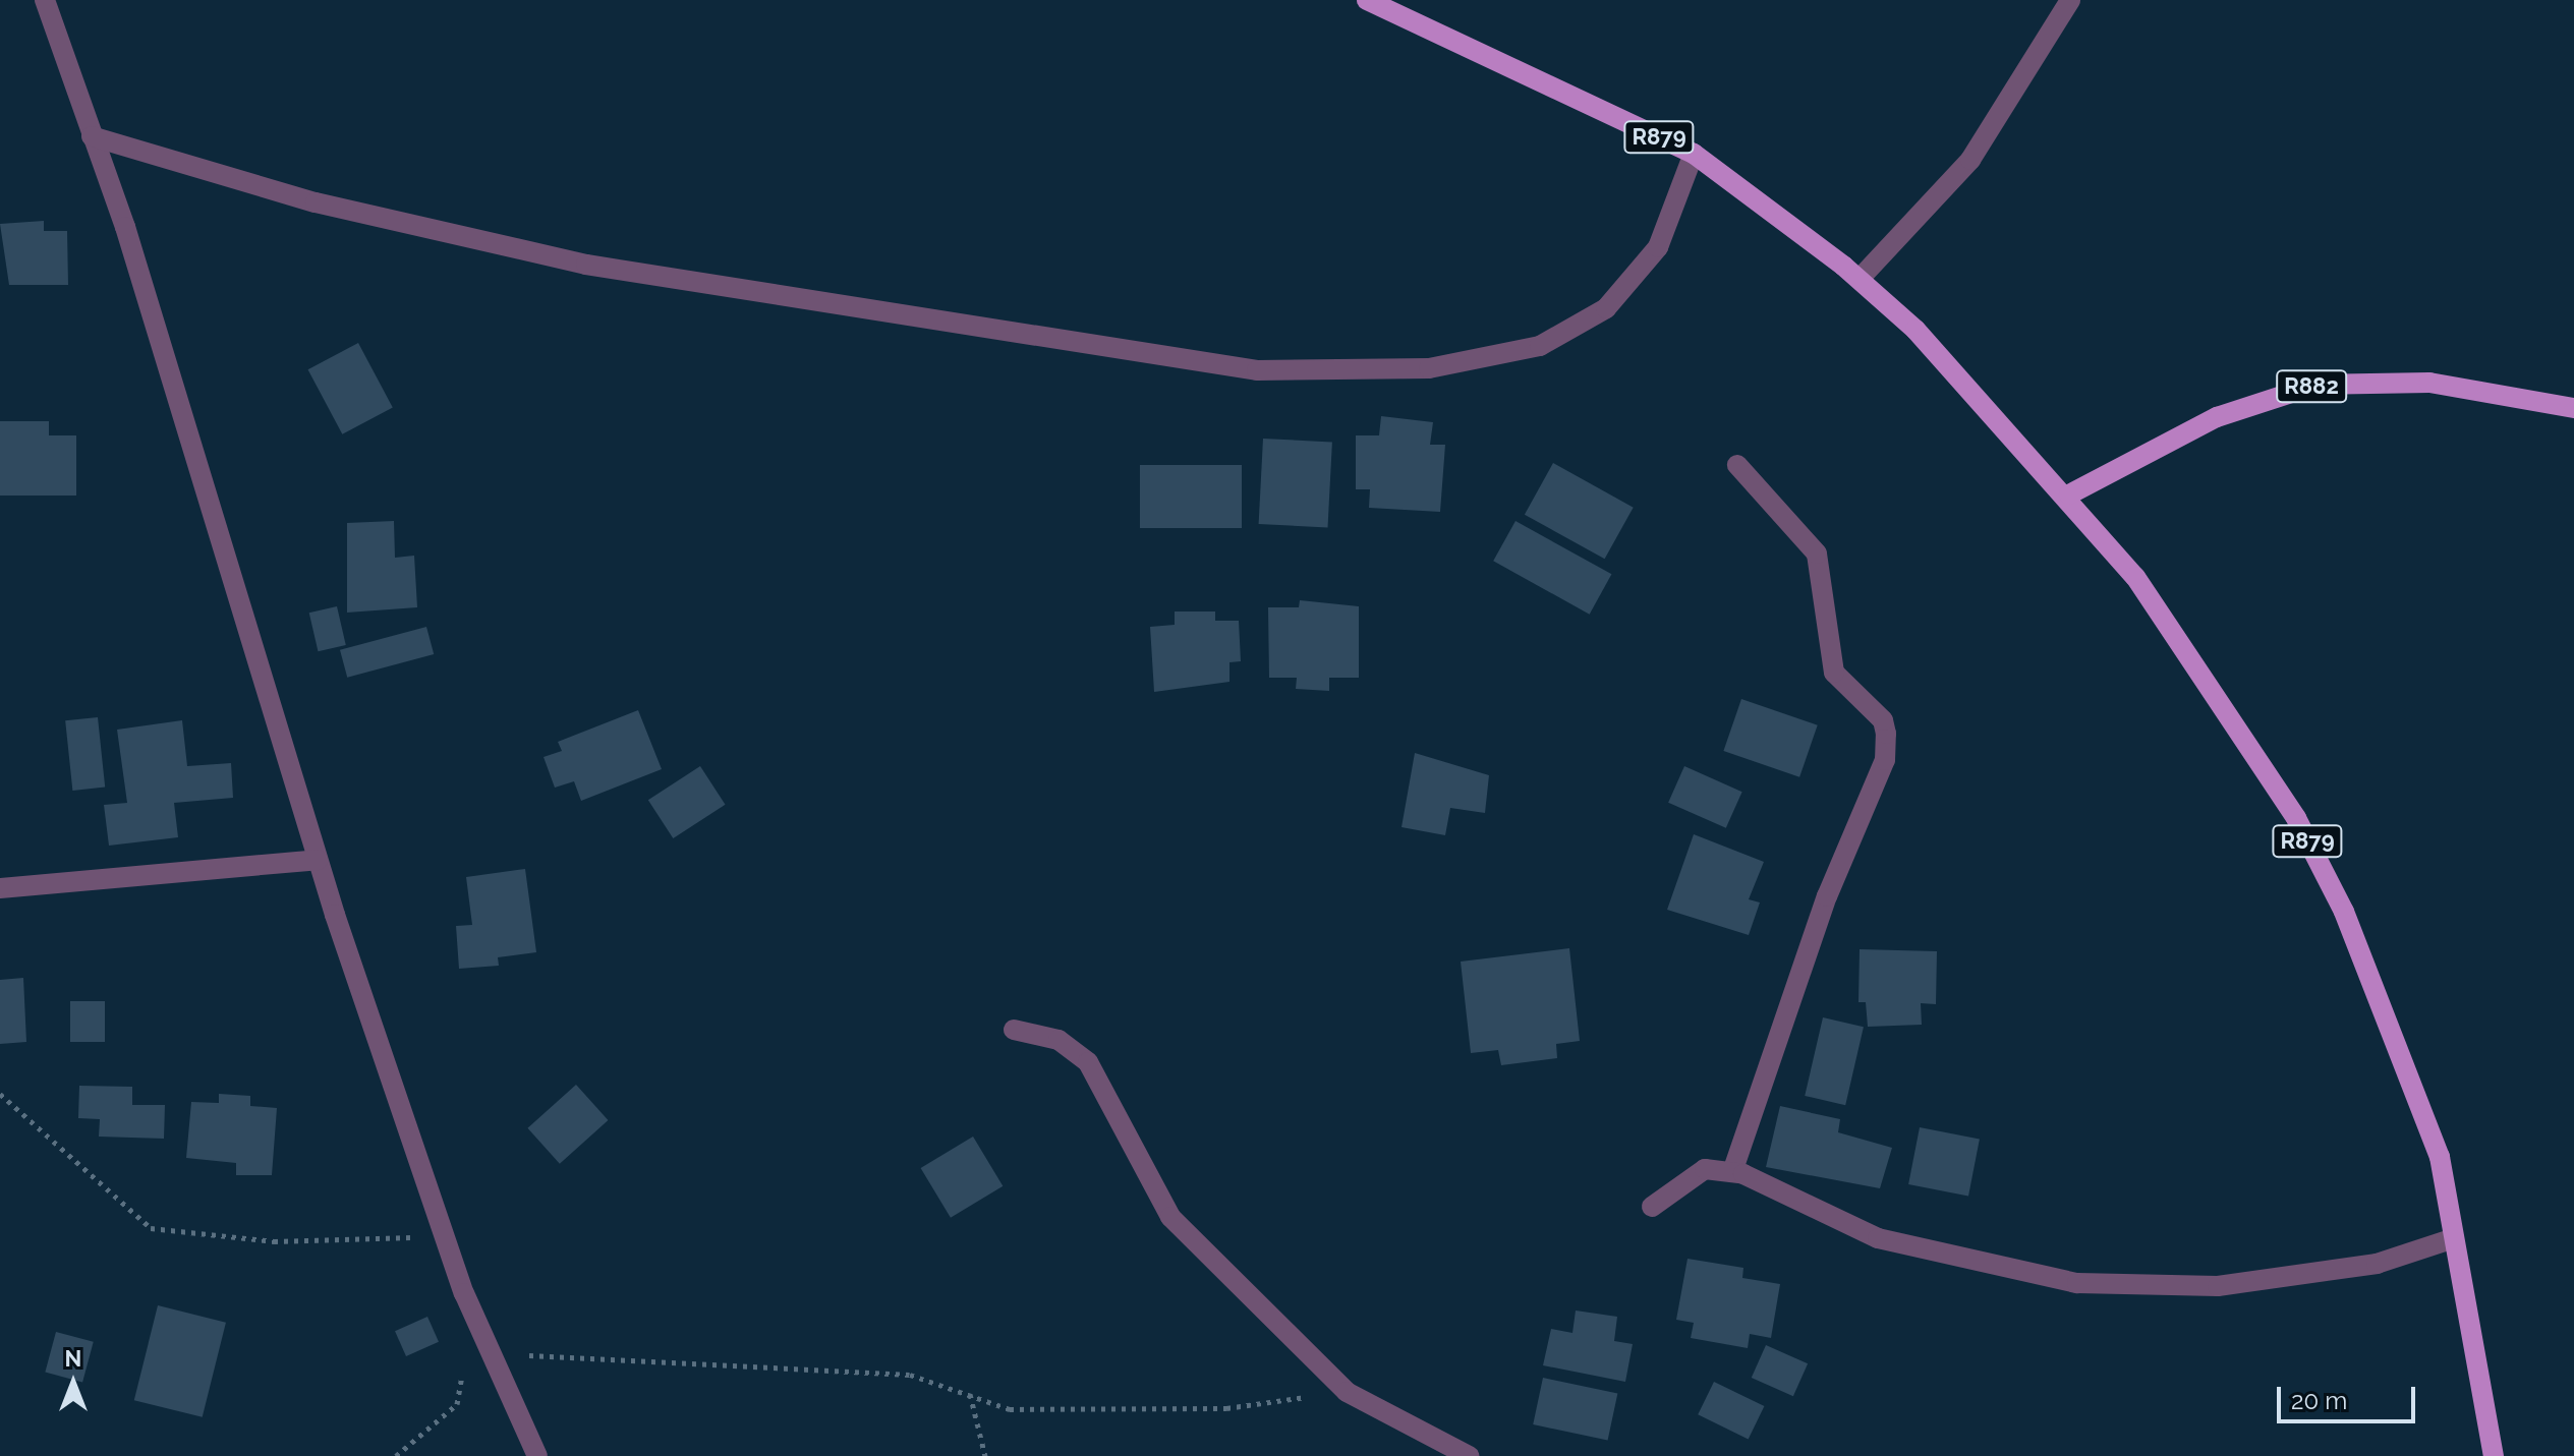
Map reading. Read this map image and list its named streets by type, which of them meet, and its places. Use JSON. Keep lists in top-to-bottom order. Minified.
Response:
{"streets":{"main road":["R879","R882"]},"crossings":[["R879","R882"]],"scale_bar":"20 m","north":"top"}
